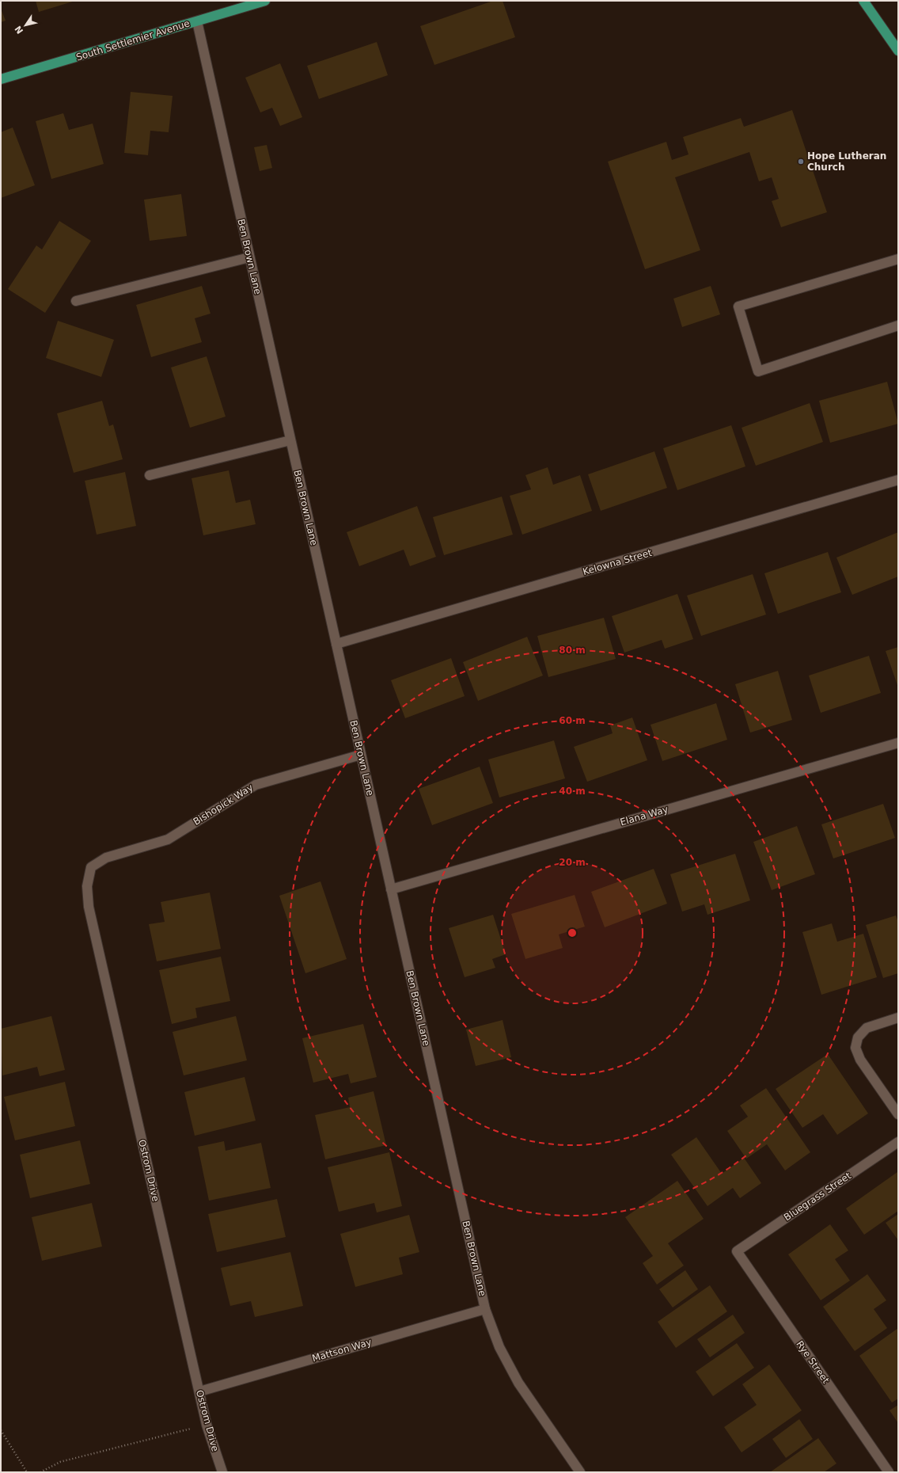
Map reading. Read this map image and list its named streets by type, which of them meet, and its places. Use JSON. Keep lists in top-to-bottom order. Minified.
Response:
{"streets":{"main road":["South Settlemier Avenue"],"street":["Ben Brown Lane","Kelowna Street","Bishopick Way","Elana Way","Ostrom Drive","Bluegrass Street","Mattson Way","Rye Street"]},"crossings":[["South Settlemier Avenue","Ben Brown Lane"],["Ben Brown Lane","Kelowna Street"],["Ben Brown Lane","Bishopick Way"],["Ben Brown Lane","Elana Way"],["Ben Brown Lane","Mattson Way"],["Bishopick Way","Ostrom Drive"],["Ostrom Drive","Mattson Way"],["Bluegrass Street","Rye Street"]],"places":["Hope Lutheran Church"],"north":"bottom left","rings":["80 m","60 m","40 m","20 m"]}
